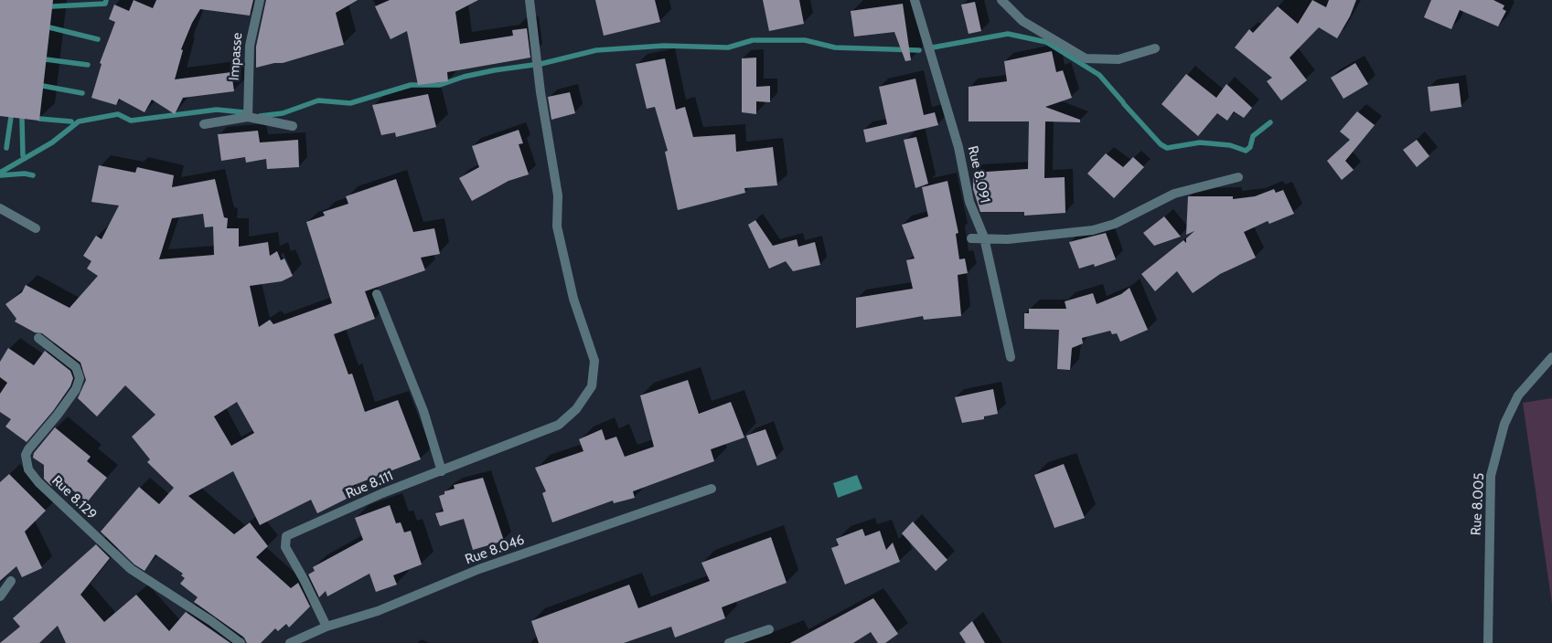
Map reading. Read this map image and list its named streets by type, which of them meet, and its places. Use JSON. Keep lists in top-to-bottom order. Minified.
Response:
{"streets":{"street":["Impasse","Rue 8.091","Rue 8.111","Rue 8.129","Rue 8.005","Rue 8.046"]},"crossings":[["Rue 8.111","Rue 8.046"]]}
